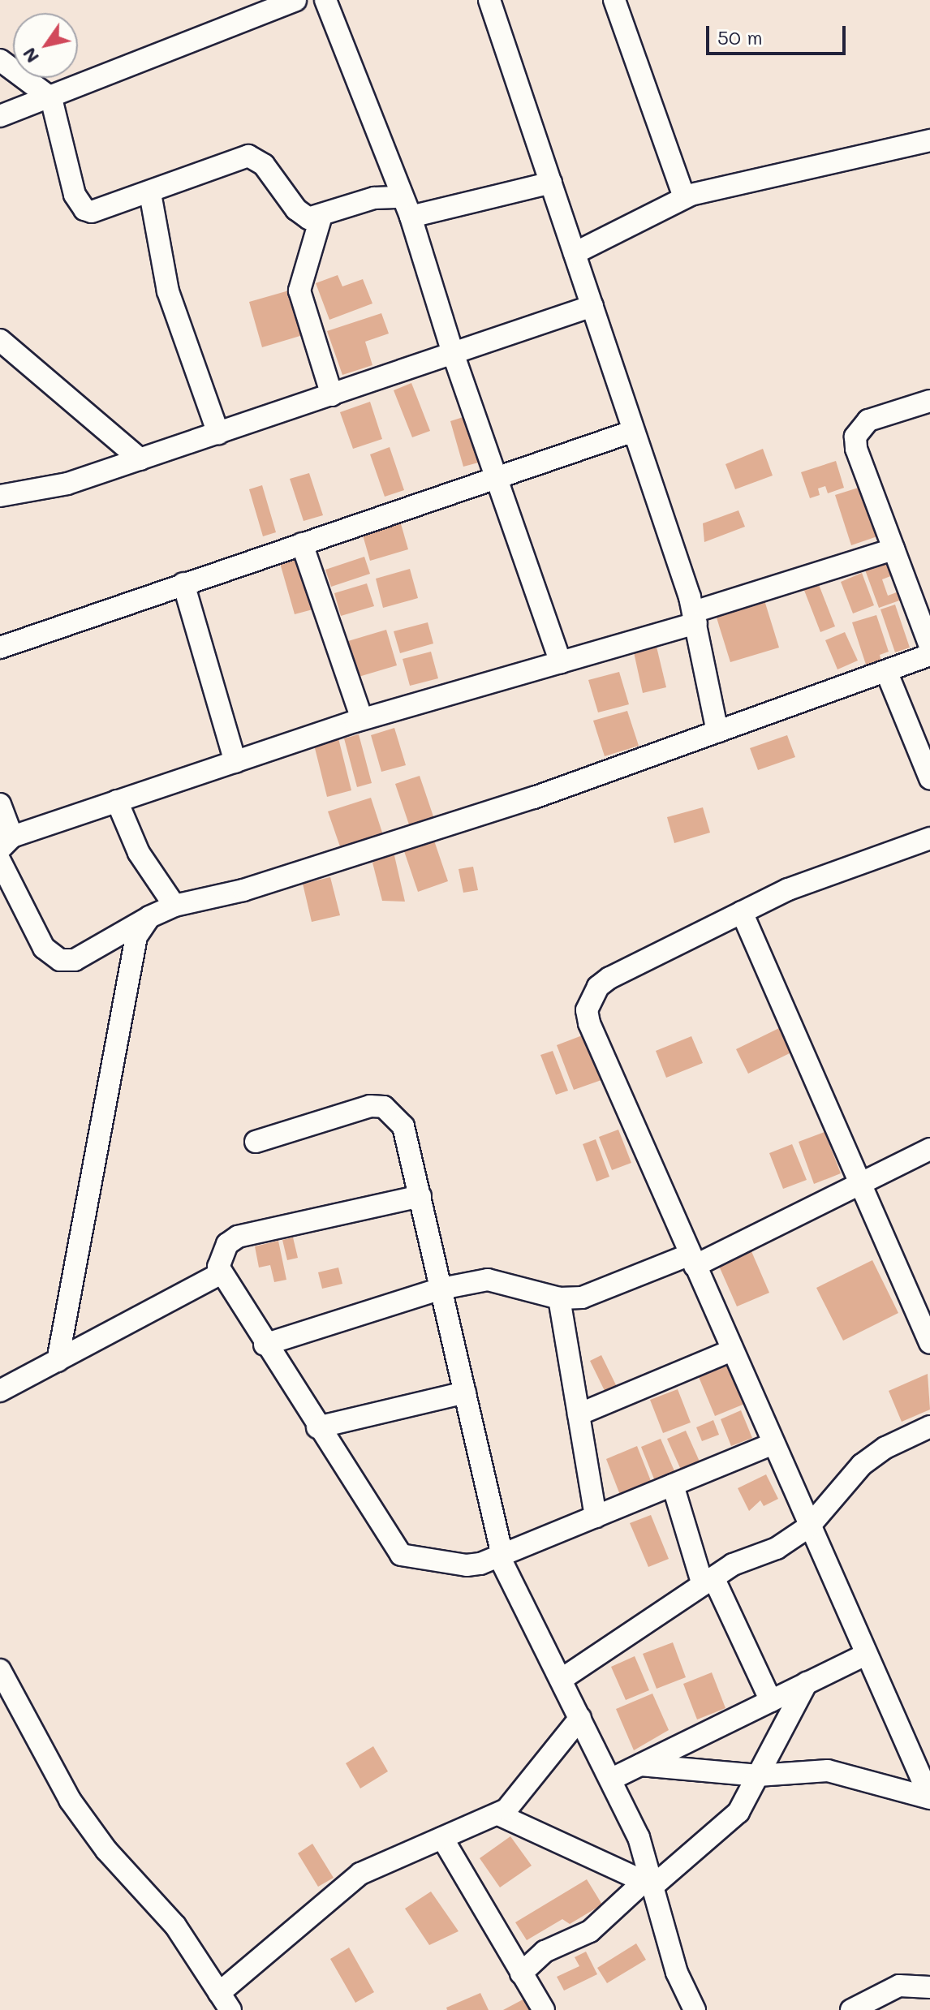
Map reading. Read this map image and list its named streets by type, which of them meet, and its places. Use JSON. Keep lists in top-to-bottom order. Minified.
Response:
{"scale_bar":"50 m","north":"bottom left"}
